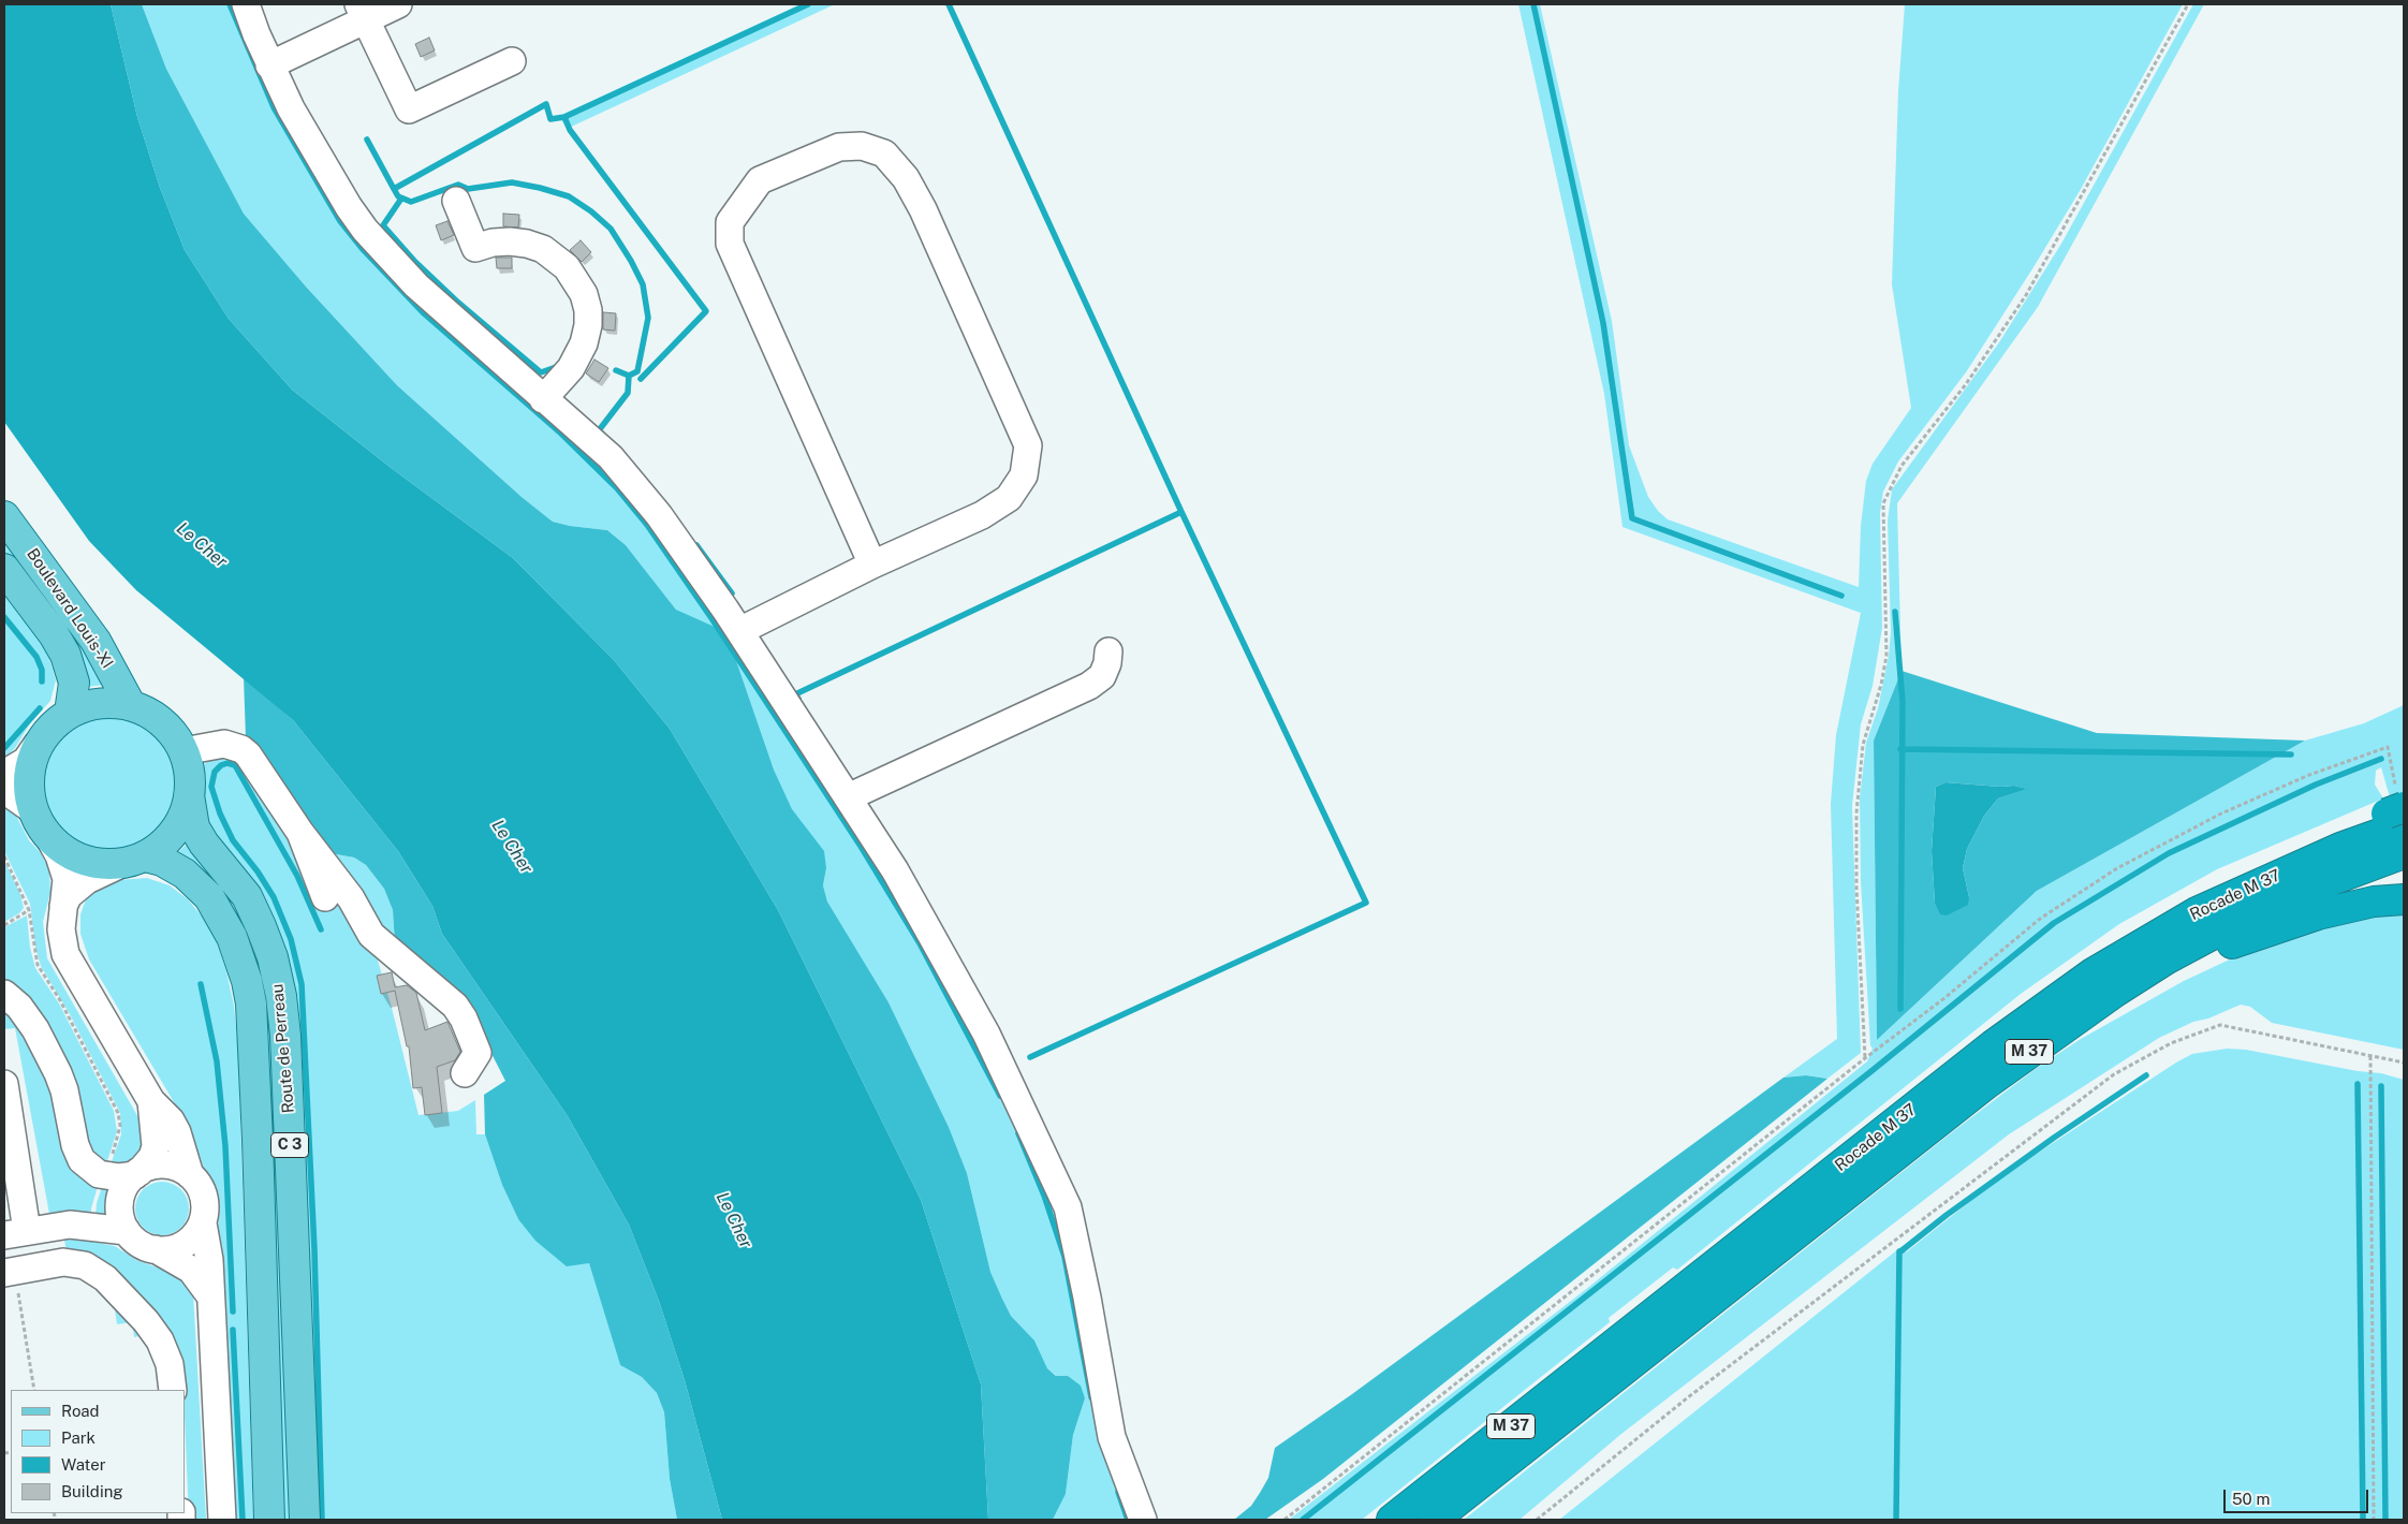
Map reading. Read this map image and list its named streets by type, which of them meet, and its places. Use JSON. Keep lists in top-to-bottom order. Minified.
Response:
{"streets":{"highway":["Rocade M 37","M 37"],"main road":["Boulevard Louis-XI","Route de Perreau","C 3"]},"crossings":[["Boulevard Louis-XI","Route de Perreau"]],"water":["Le Cher"],"legend":["Road","Park","Water","Building"],"scale_bar":"50 m"}
